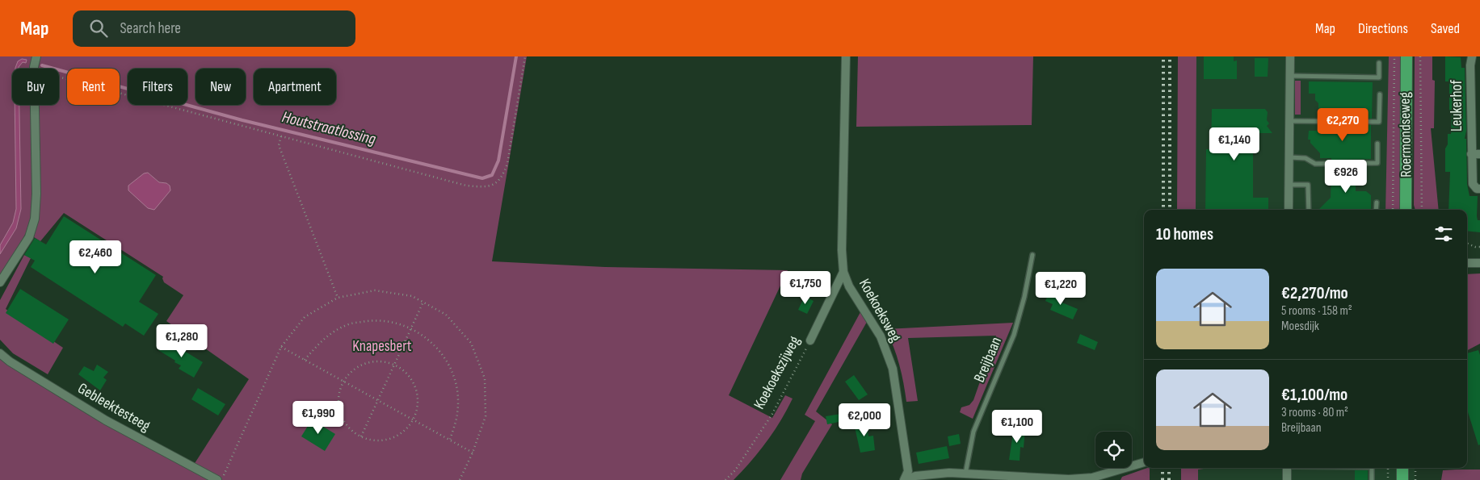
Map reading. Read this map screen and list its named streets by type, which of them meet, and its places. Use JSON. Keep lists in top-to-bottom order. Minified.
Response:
{"streets":{"main road":["Roermondseweg"],"street":["Leukerhof","Koekoeksweg","Koekoekszijweg","Gebleektesteeg"],"lane":["Breijbaan"]},"crossings":[["Koekoeksweg","Koekoekszijweg"]],"water":["Houtstraatlossing"],"parks":["Knapesbert"],"page":{"header":"Map","search":"Search here","nav":["Map","Directions","Saved"],"chip":["Buy","Rent","Filters","New","Apartment"],"price":["€2,270","€1,140","€926","€2,460","€1,750","€1,220","€1,280","€1,990","€2,000","€1,100"],"heading":"10 homes","list":[{"name":"€2,270/mo","note":"5 rooms · 158 m² · Moesdijk"},{"name":"€1,100/mo","note":"3 rooms · 80 m² · Breijbaan"}]}}
